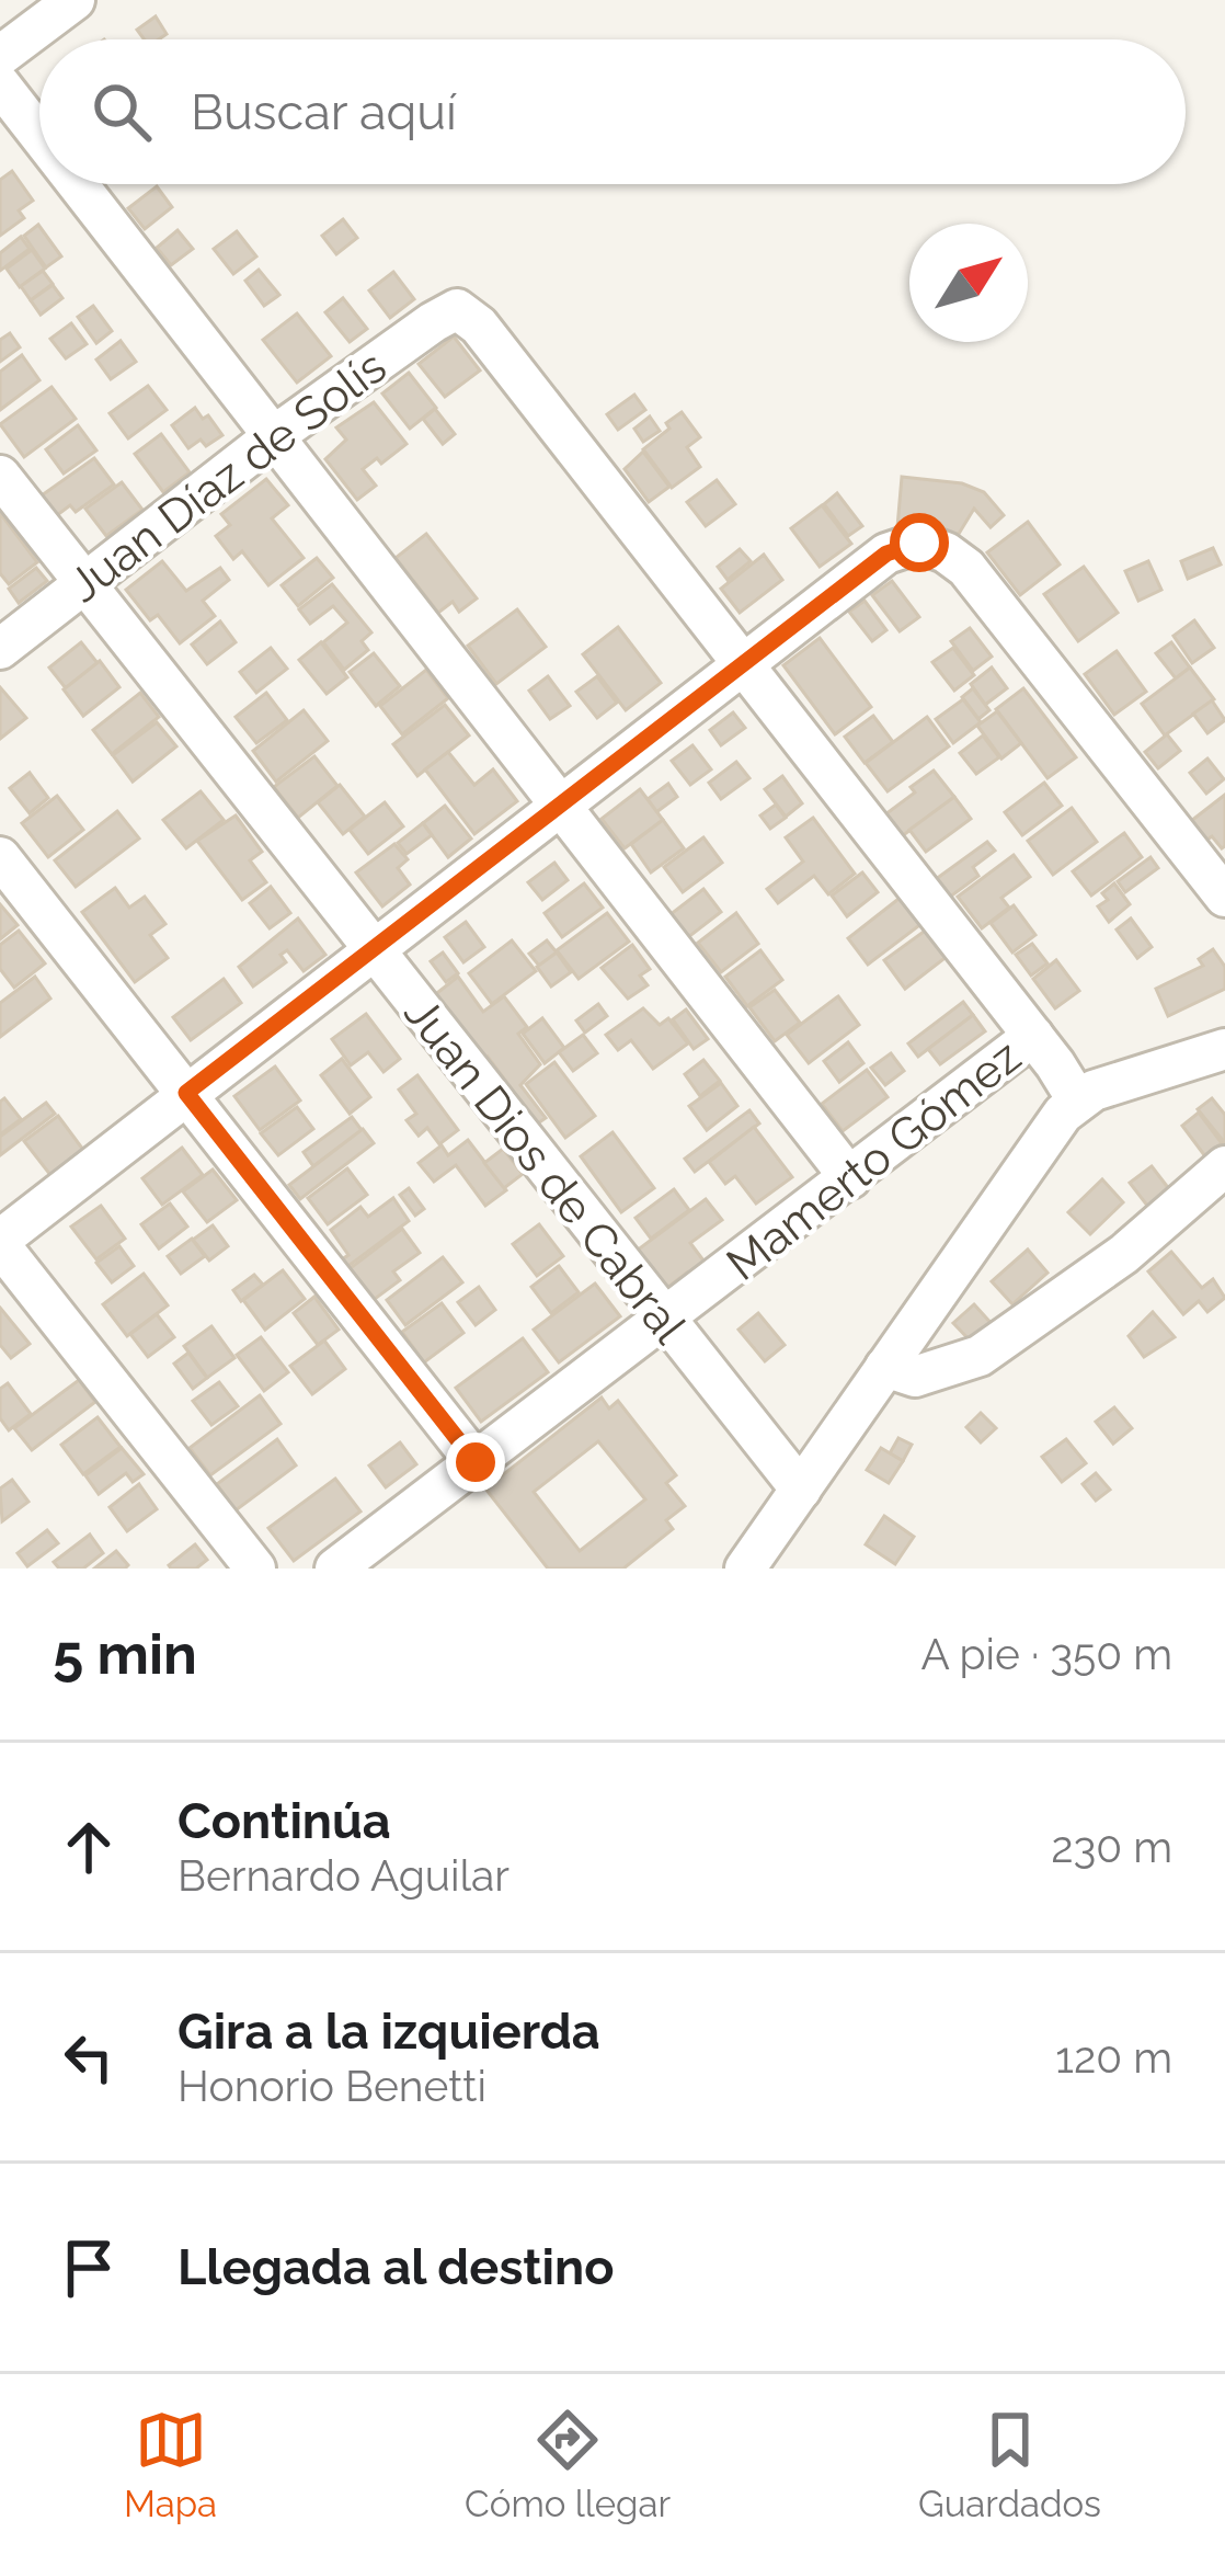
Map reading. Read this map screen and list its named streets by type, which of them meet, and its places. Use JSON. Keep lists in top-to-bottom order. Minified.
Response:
{"streets":{"street":["Juan Díaz de Solís","Mamerto Gómez","Juan Dios de Cabral"]},"crossings":[["Juan Díaz de Solís","Juan Dios de Cabral"],["Mamerto Gómez","Juan Dios de Cabral"]],"north":"top right","page":{"search":"Buscar aquí","heading":["5 min","A pie · 350 m"],"list":[["Continúa","Bernardo Aguilar","230 m"],["Gira a la izquierda","Honorio Benetti","120 m"],"Llegada al destino"],"nav":["Mapa","Cómo llegar","Guardados"]}}
